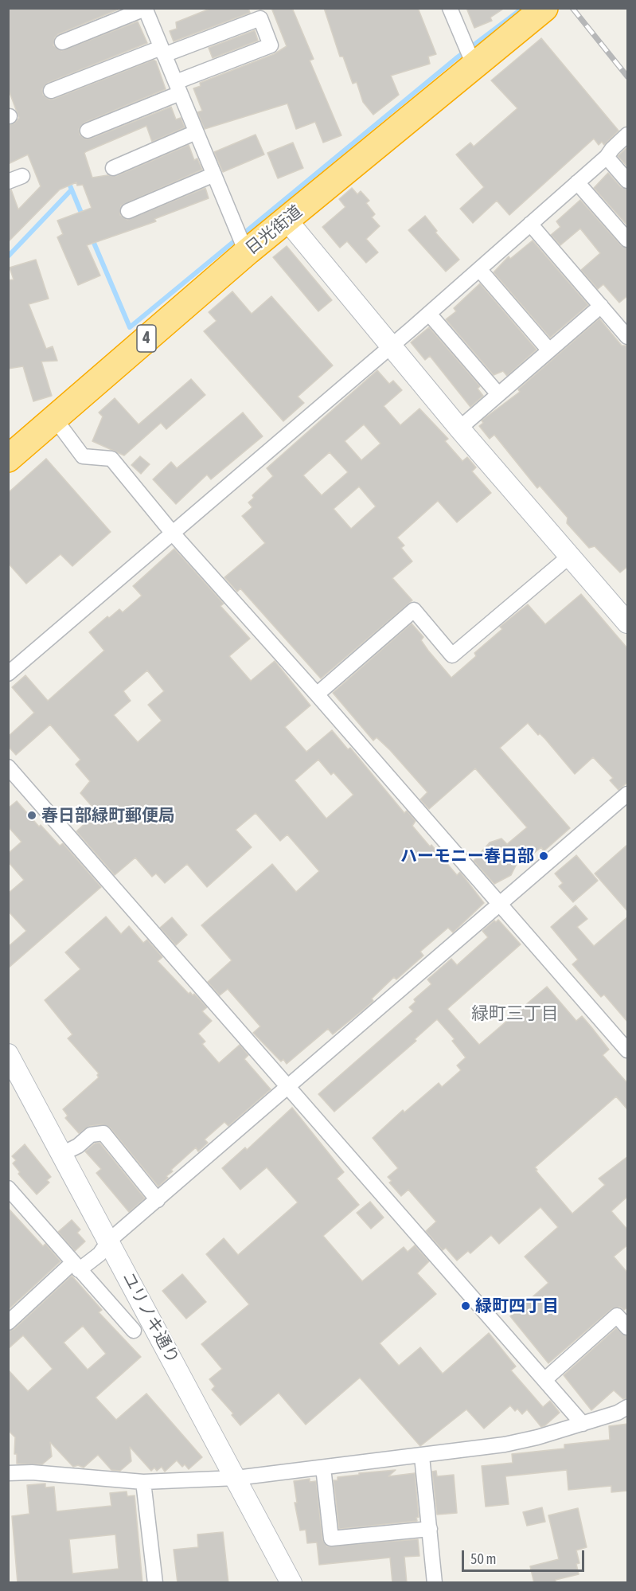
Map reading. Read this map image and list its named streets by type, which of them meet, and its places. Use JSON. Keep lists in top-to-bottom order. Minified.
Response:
{"streets":{"highway":["日光街道","4"],"street":["ユリノキ通り"]},"districts":["緑町三丁目"],"places":["春日部緑町郵便局","ハーモニー春日部","緑町四丁目"],"scale_bar":"50 m"}
